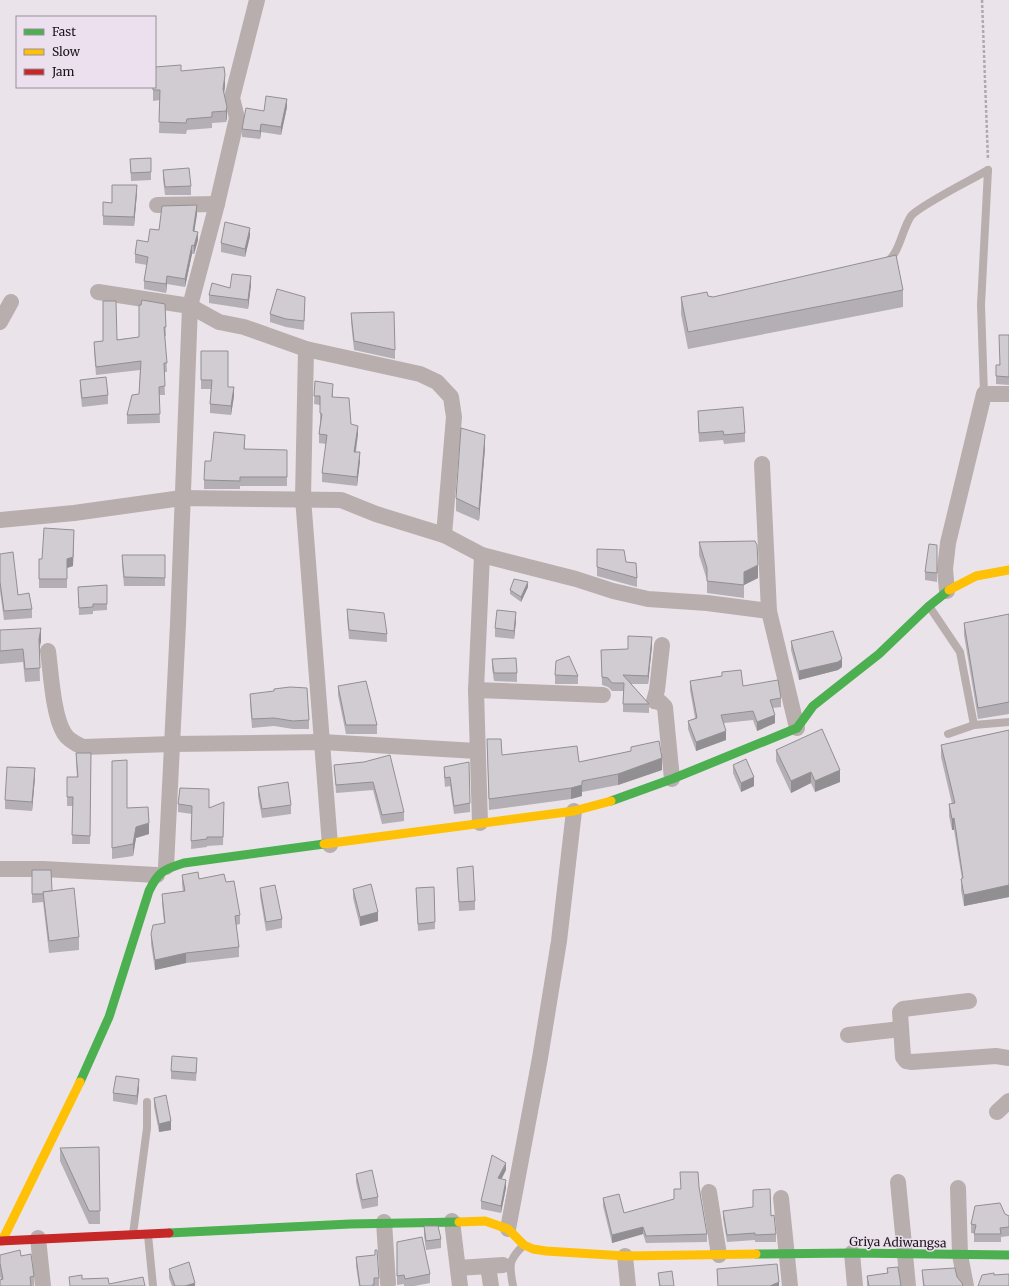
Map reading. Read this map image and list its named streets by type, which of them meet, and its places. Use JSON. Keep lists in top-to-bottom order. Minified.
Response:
{"streets":{"street":["Griya Adiwangsa"]},"legend":["Fast","Slow","Jam"]}
